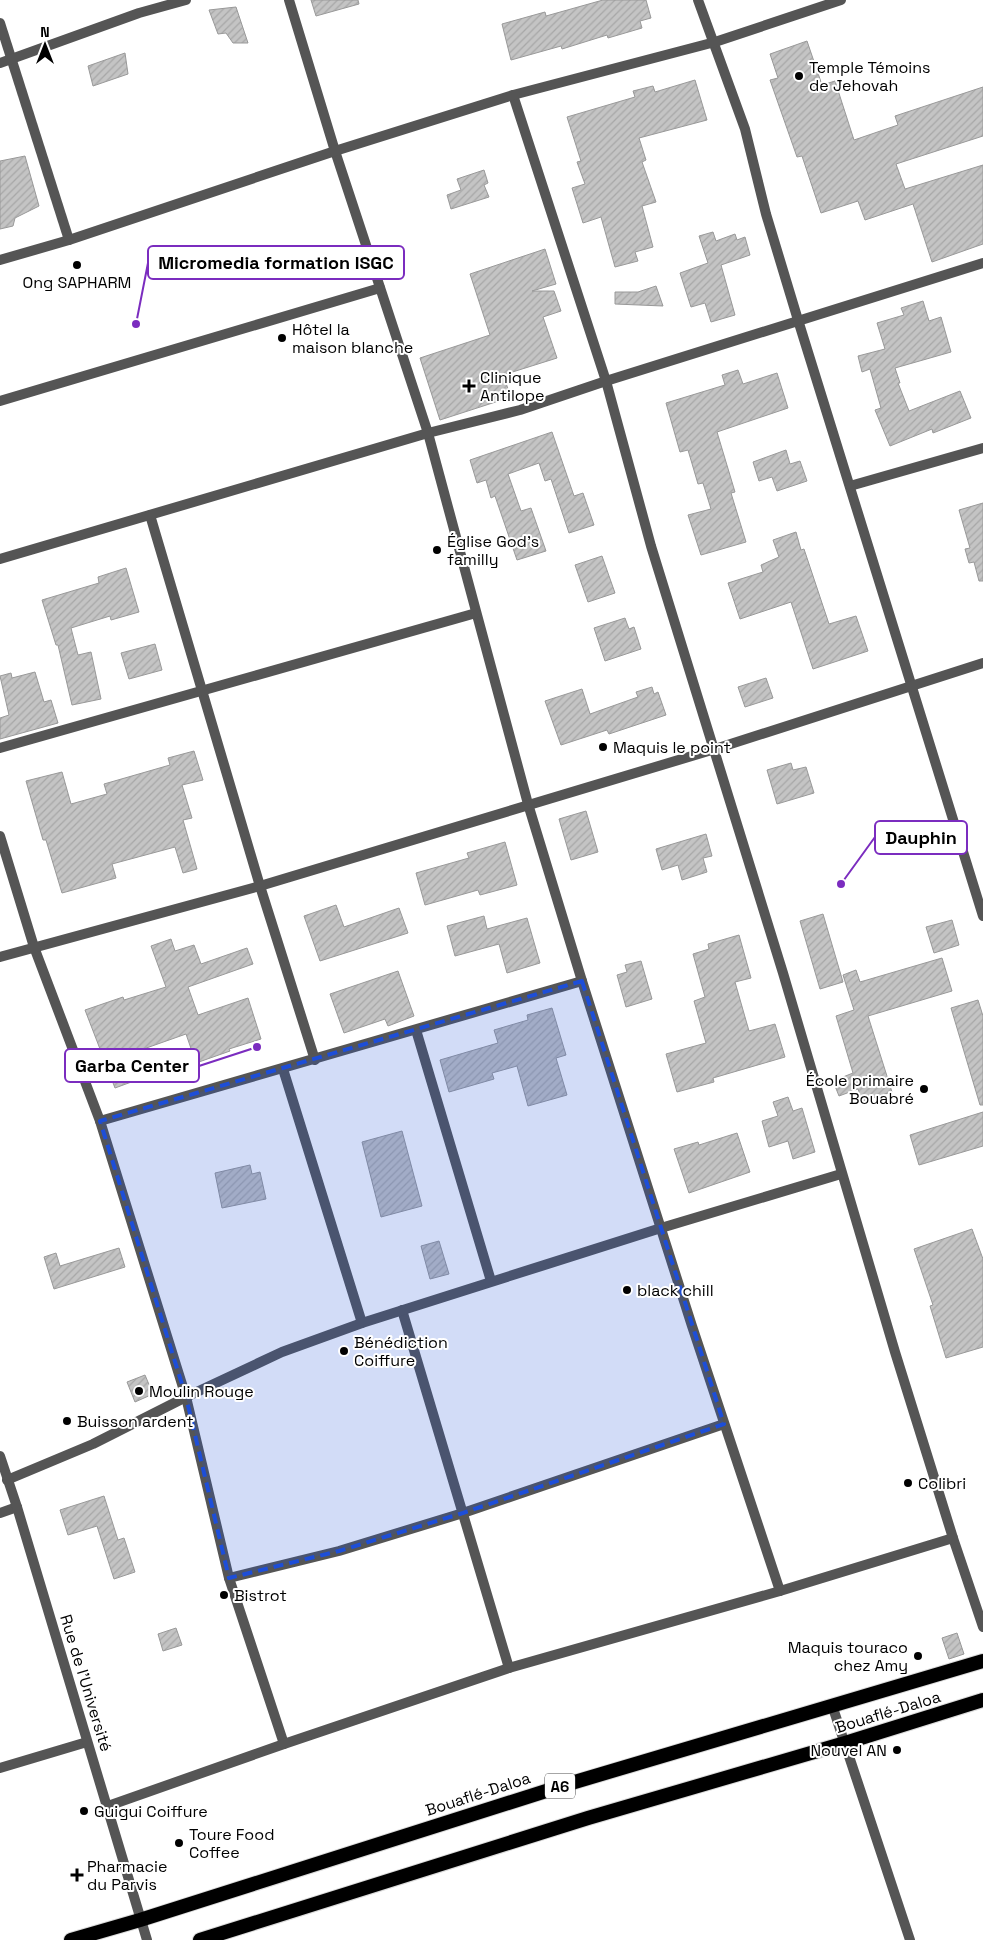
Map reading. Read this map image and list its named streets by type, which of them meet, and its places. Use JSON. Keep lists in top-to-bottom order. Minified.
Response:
{"streets":{"highway":["Bouaflé-Daloa","A6"],"street":["Rue de l'Université"]},"crossings":[["Rue de l'Université","Bouaflé-Daloa"]],"places":{"other":["Temple Témoins de Jehovah","Ong SAPHARM","Micromedia formation ISGC","Hôtel la maison blanche","Église God's familly","Maquis le point","Dauphin","Garba Center","École primaire Bouabré","black chill","Bénédiction Coiffure","Moulin Rouge","Buisson ardent","Colibri","Bistrot","Maquis touraco chez Amy","Nouvel AN","Guigui Coiffure","Toure Food Coffee"],"health":["Clinique Antilope","Pharmacie du Parvis"]},"north":"top"}
